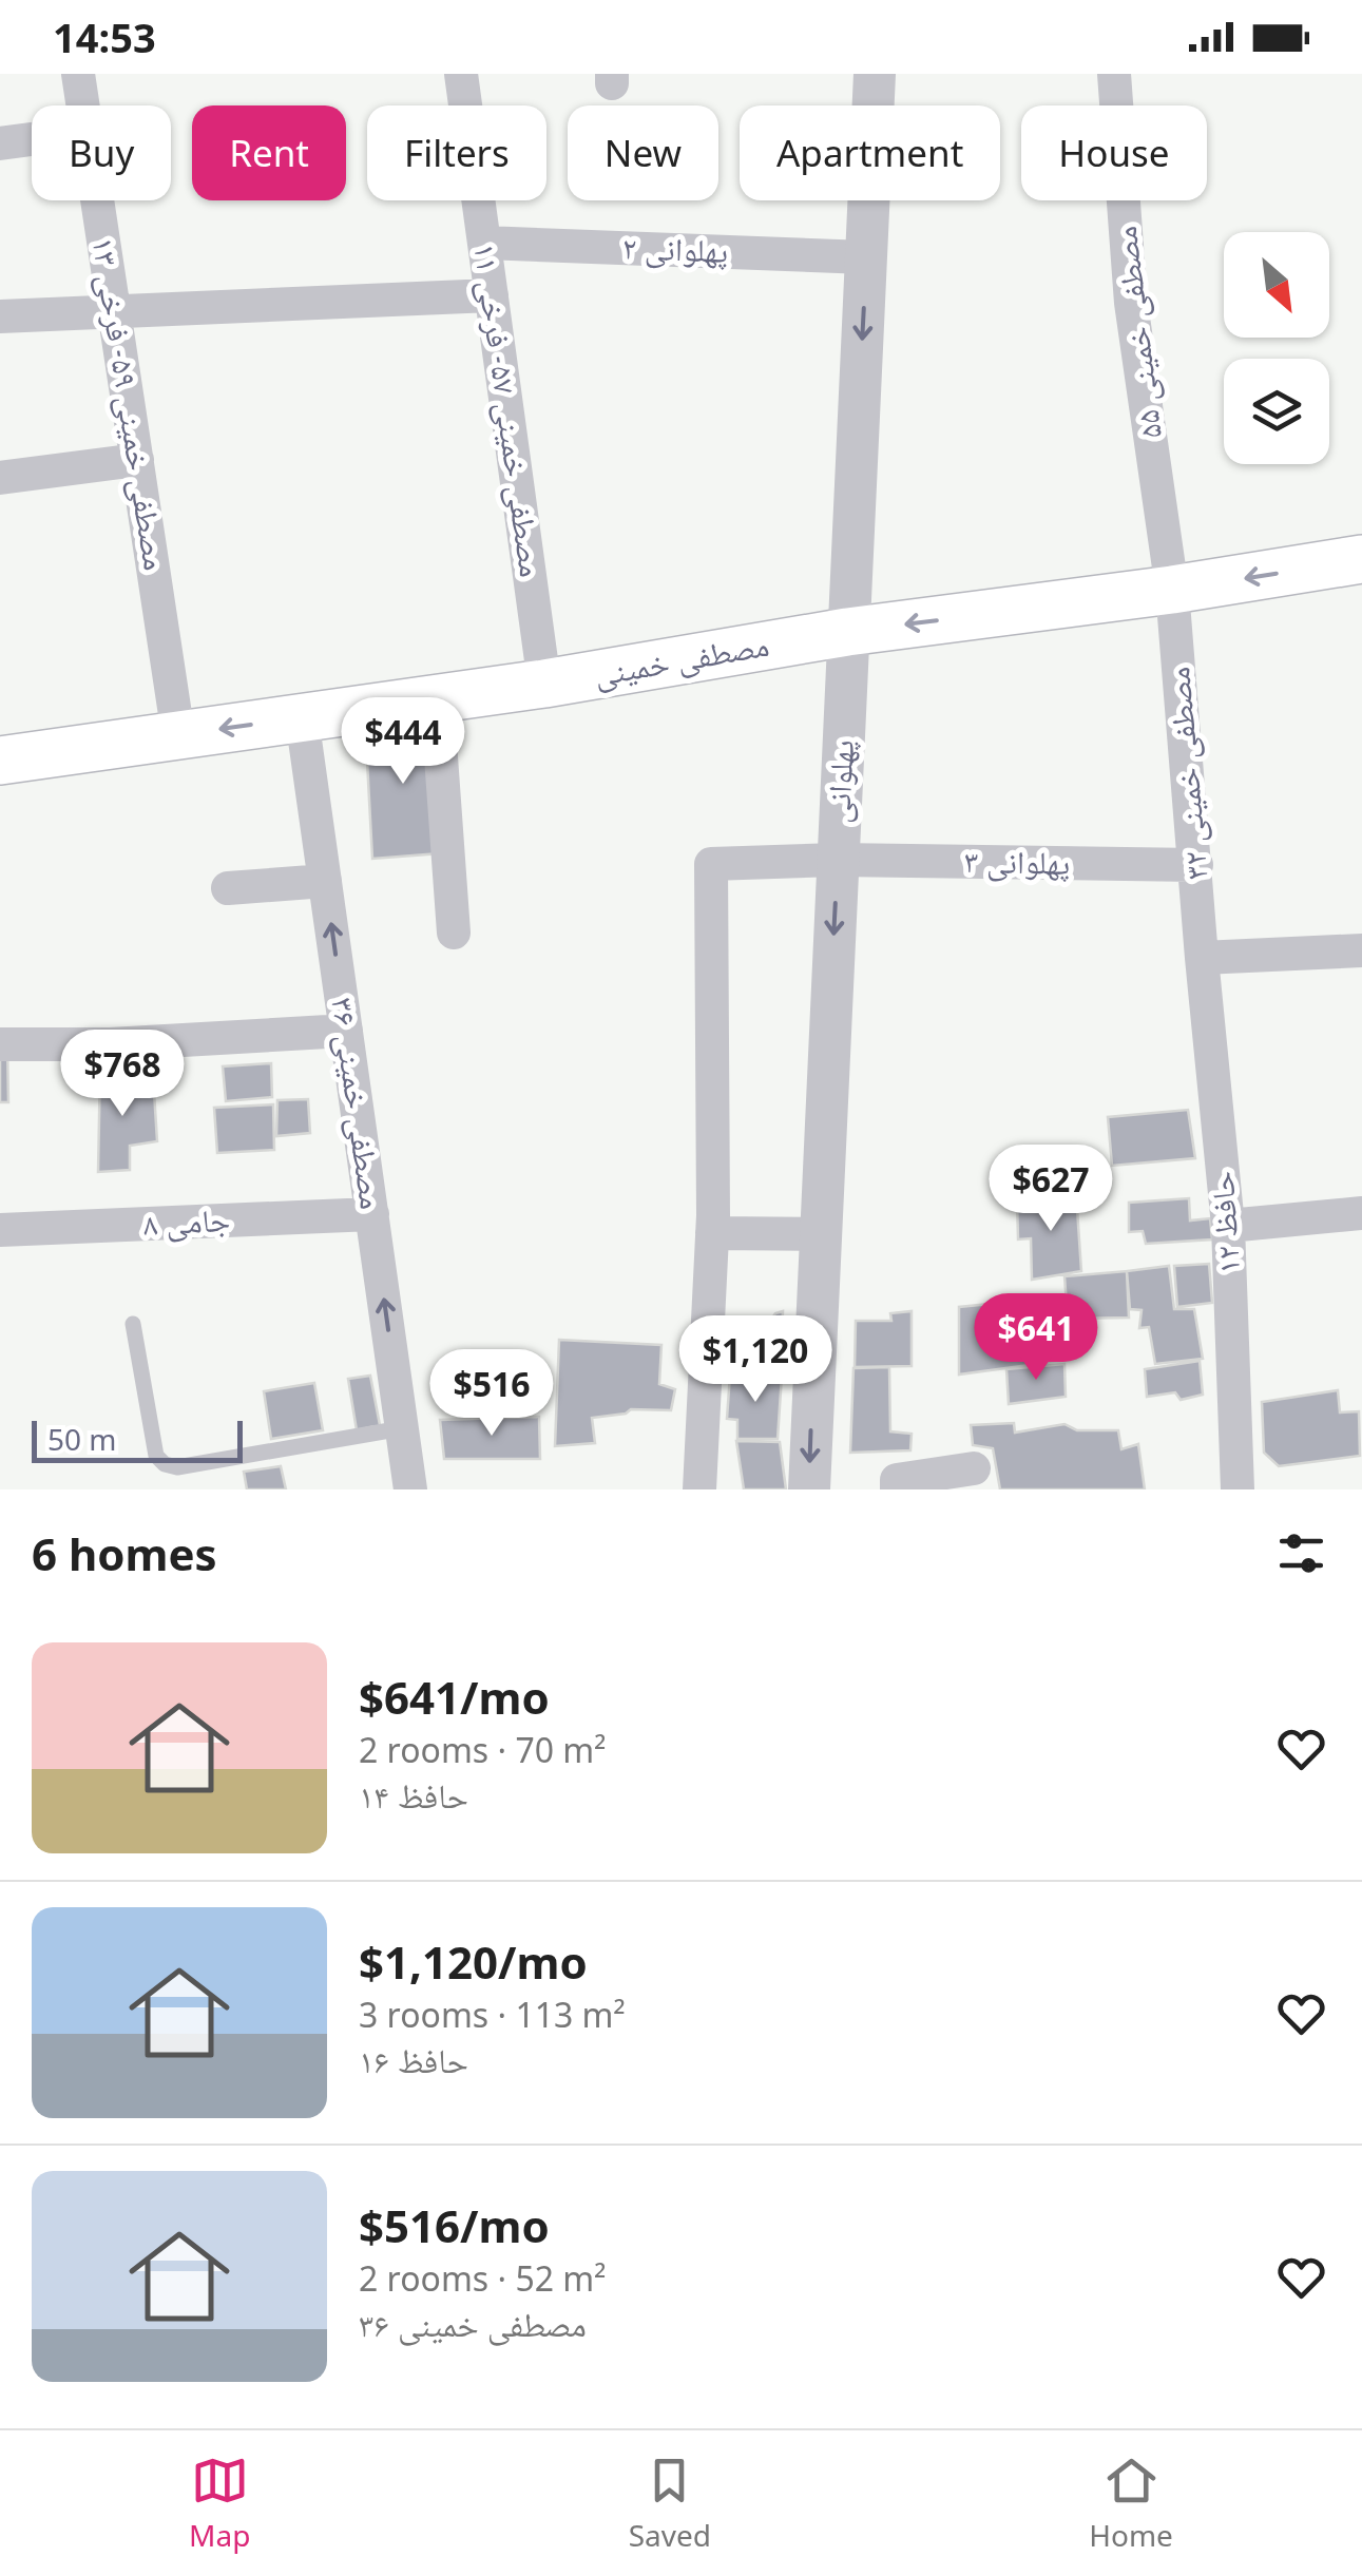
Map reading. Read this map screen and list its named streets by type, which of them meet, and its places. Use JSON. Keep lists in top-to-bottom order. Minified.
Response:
{"streets":{"main road":["مصطفی خمینی"],"street":["پهلوانی ۲","مصطفی خمینی ۵۵","مصطفی خمینی ۵۹- فرخی ۱۳","مصطفی خمینی ۵۷- فرخی ۱۱","مصطفی خمینی ۳۲","پهلوانی","پهلوانی ۳","مصطفی خمینی ۳۶","جامی ۸","حافظ ۱۲"]},"crossings":[["پهلوانی ۲","مصطفی خمینی ۵۷- فرخی ۱۱"],["پهلوانی ۲","پهلوانی"],["مصطفی خمینی ۵۵","مصطفی خمینی"],["مصطفی خمینی ۵۵","مصطفی خمینی ۳۲"],["مصطفی خمینی ۵۹- فرخی ۱۳","مصطفی خمینی"],["مصطفی خمینی ۵۷- فرخی ۱۱","مصطفی خمینی"],["مصطفی خمینی","مصطفی خمینی ۳۲"],["مصطفی خمینی","پهلوانی"],["مصطفی خمینی","مصطفی خمینی ۳۶"],["مصطفی خمینی ۳۲","پهلوانی ۳"],["مصطفی خمینی ۳۲","حافظ ۱۲"],["پهلوانی","پهلوانی ۳"],["مصطفی خمینی ۳۶","جامی ۸"]],"one_way":["مصطفی خمینی","پهلوانی","مصطفی خمینی ۳۶"],"scale_bar":"50 m","north":"bottom right","page":{"status":"14:53","chip":["Buy","Rent","Filters","New","Apartment","House"],"price":["$444","$768","$627","$641","$1,120","$516"],"scale":"50 m","heading":"6 homes","list":[{"name":"$641/mo","note":"2 rooms · 70 m² · حافظ ۱۴"},{"name":"$1,120/mo","note":"3 rooms · 113 m² · حافظ ۱۶"},{"name":"$516/mo","note":"2 rooms · 52 m² · مصطفی خمینی ۳۶"}],"tabs":["Map","Saved","Home"]}}
